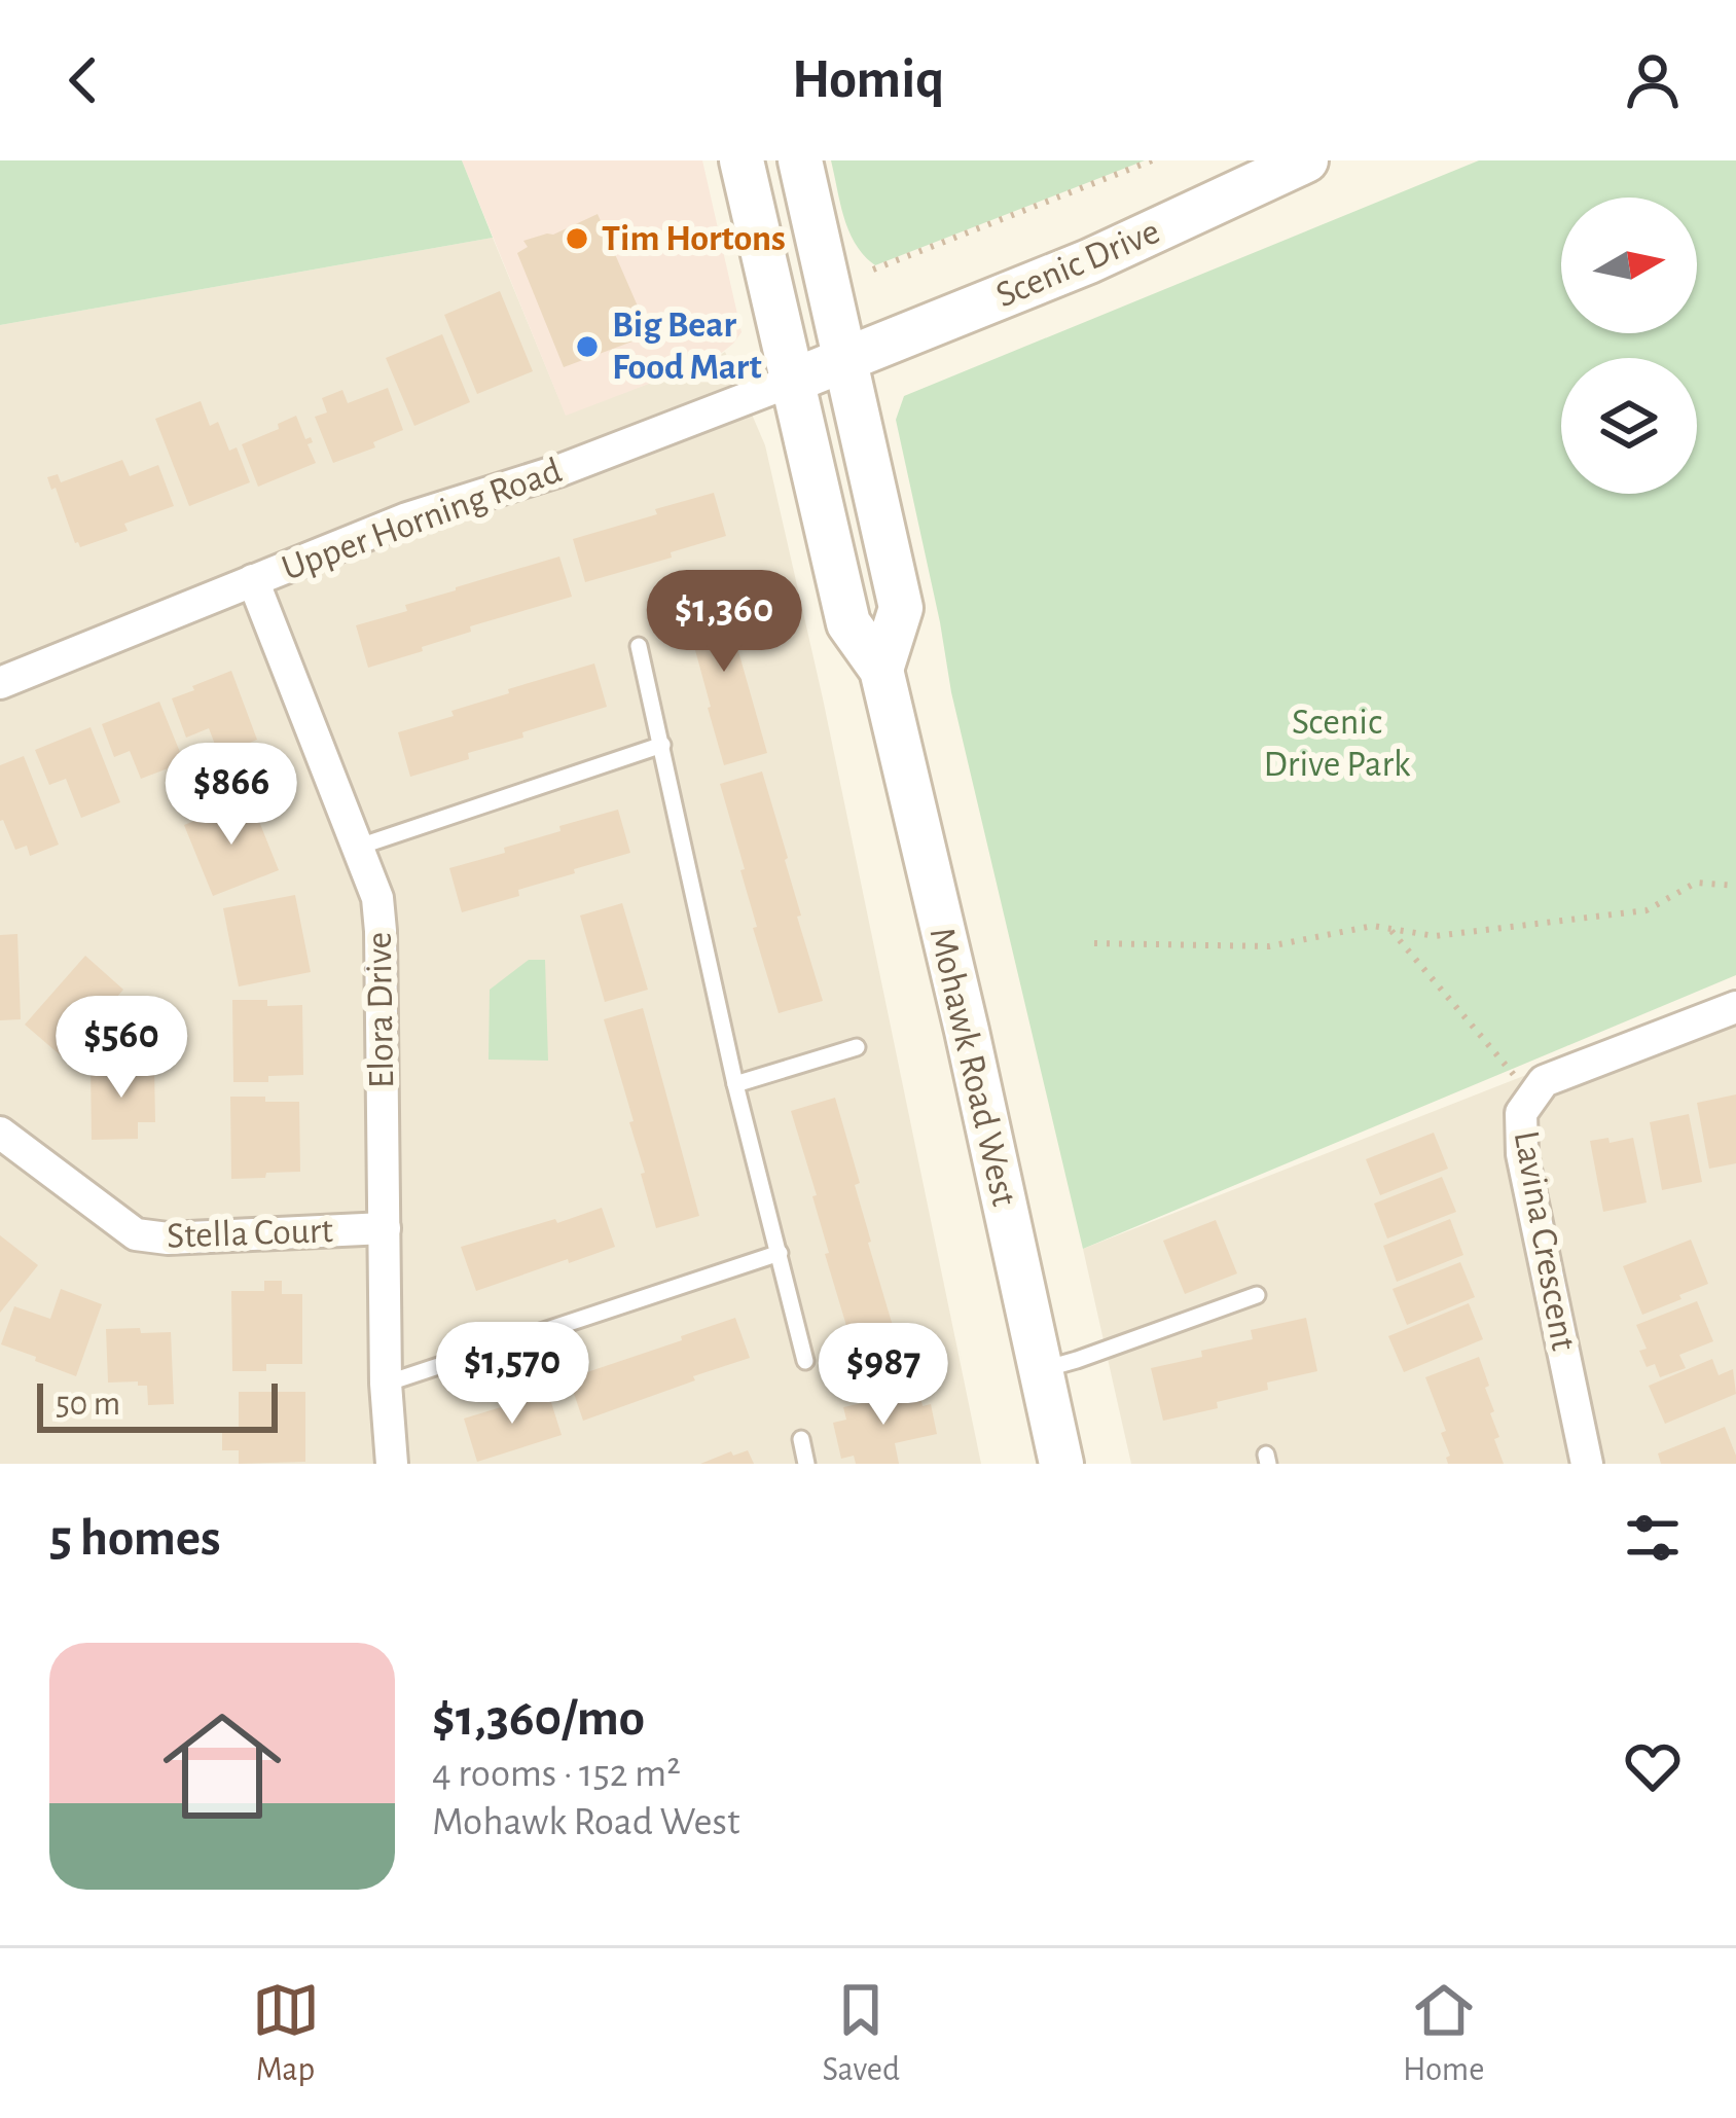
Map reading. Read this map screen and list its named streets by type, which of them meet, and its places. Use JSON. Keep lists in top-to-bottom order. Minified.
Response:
{"streets":{"main road":["Scenic Drive","Upper Horning Road","Mohawk Road West"],"street":["Elora Drive","Stella Court","Lavina Crescent"]},"crossings":[["Scenic Drive","Upper Horning Road"],["Upper Horning Road","Elora Drive"],["Upper Horning Road","Mohawk Road West"],["Elora Drive","Stella Court"]],"parks":["Scenic Drive Park"],"places":["Tim Hortons","Big Bear Food Mart"],"scale_bar":"50 m","north":"right","page":{"header":"Homiq","price":["$1,360","$866","$560","$1,570","$987"],"scale":"50 m","heading":"5 homes","list":[{"name":"$1,360/mo","note":"4 rooms · 152 m² · Mohawk Road West"}],"tabs":["Map","Saved","Home"]}}
